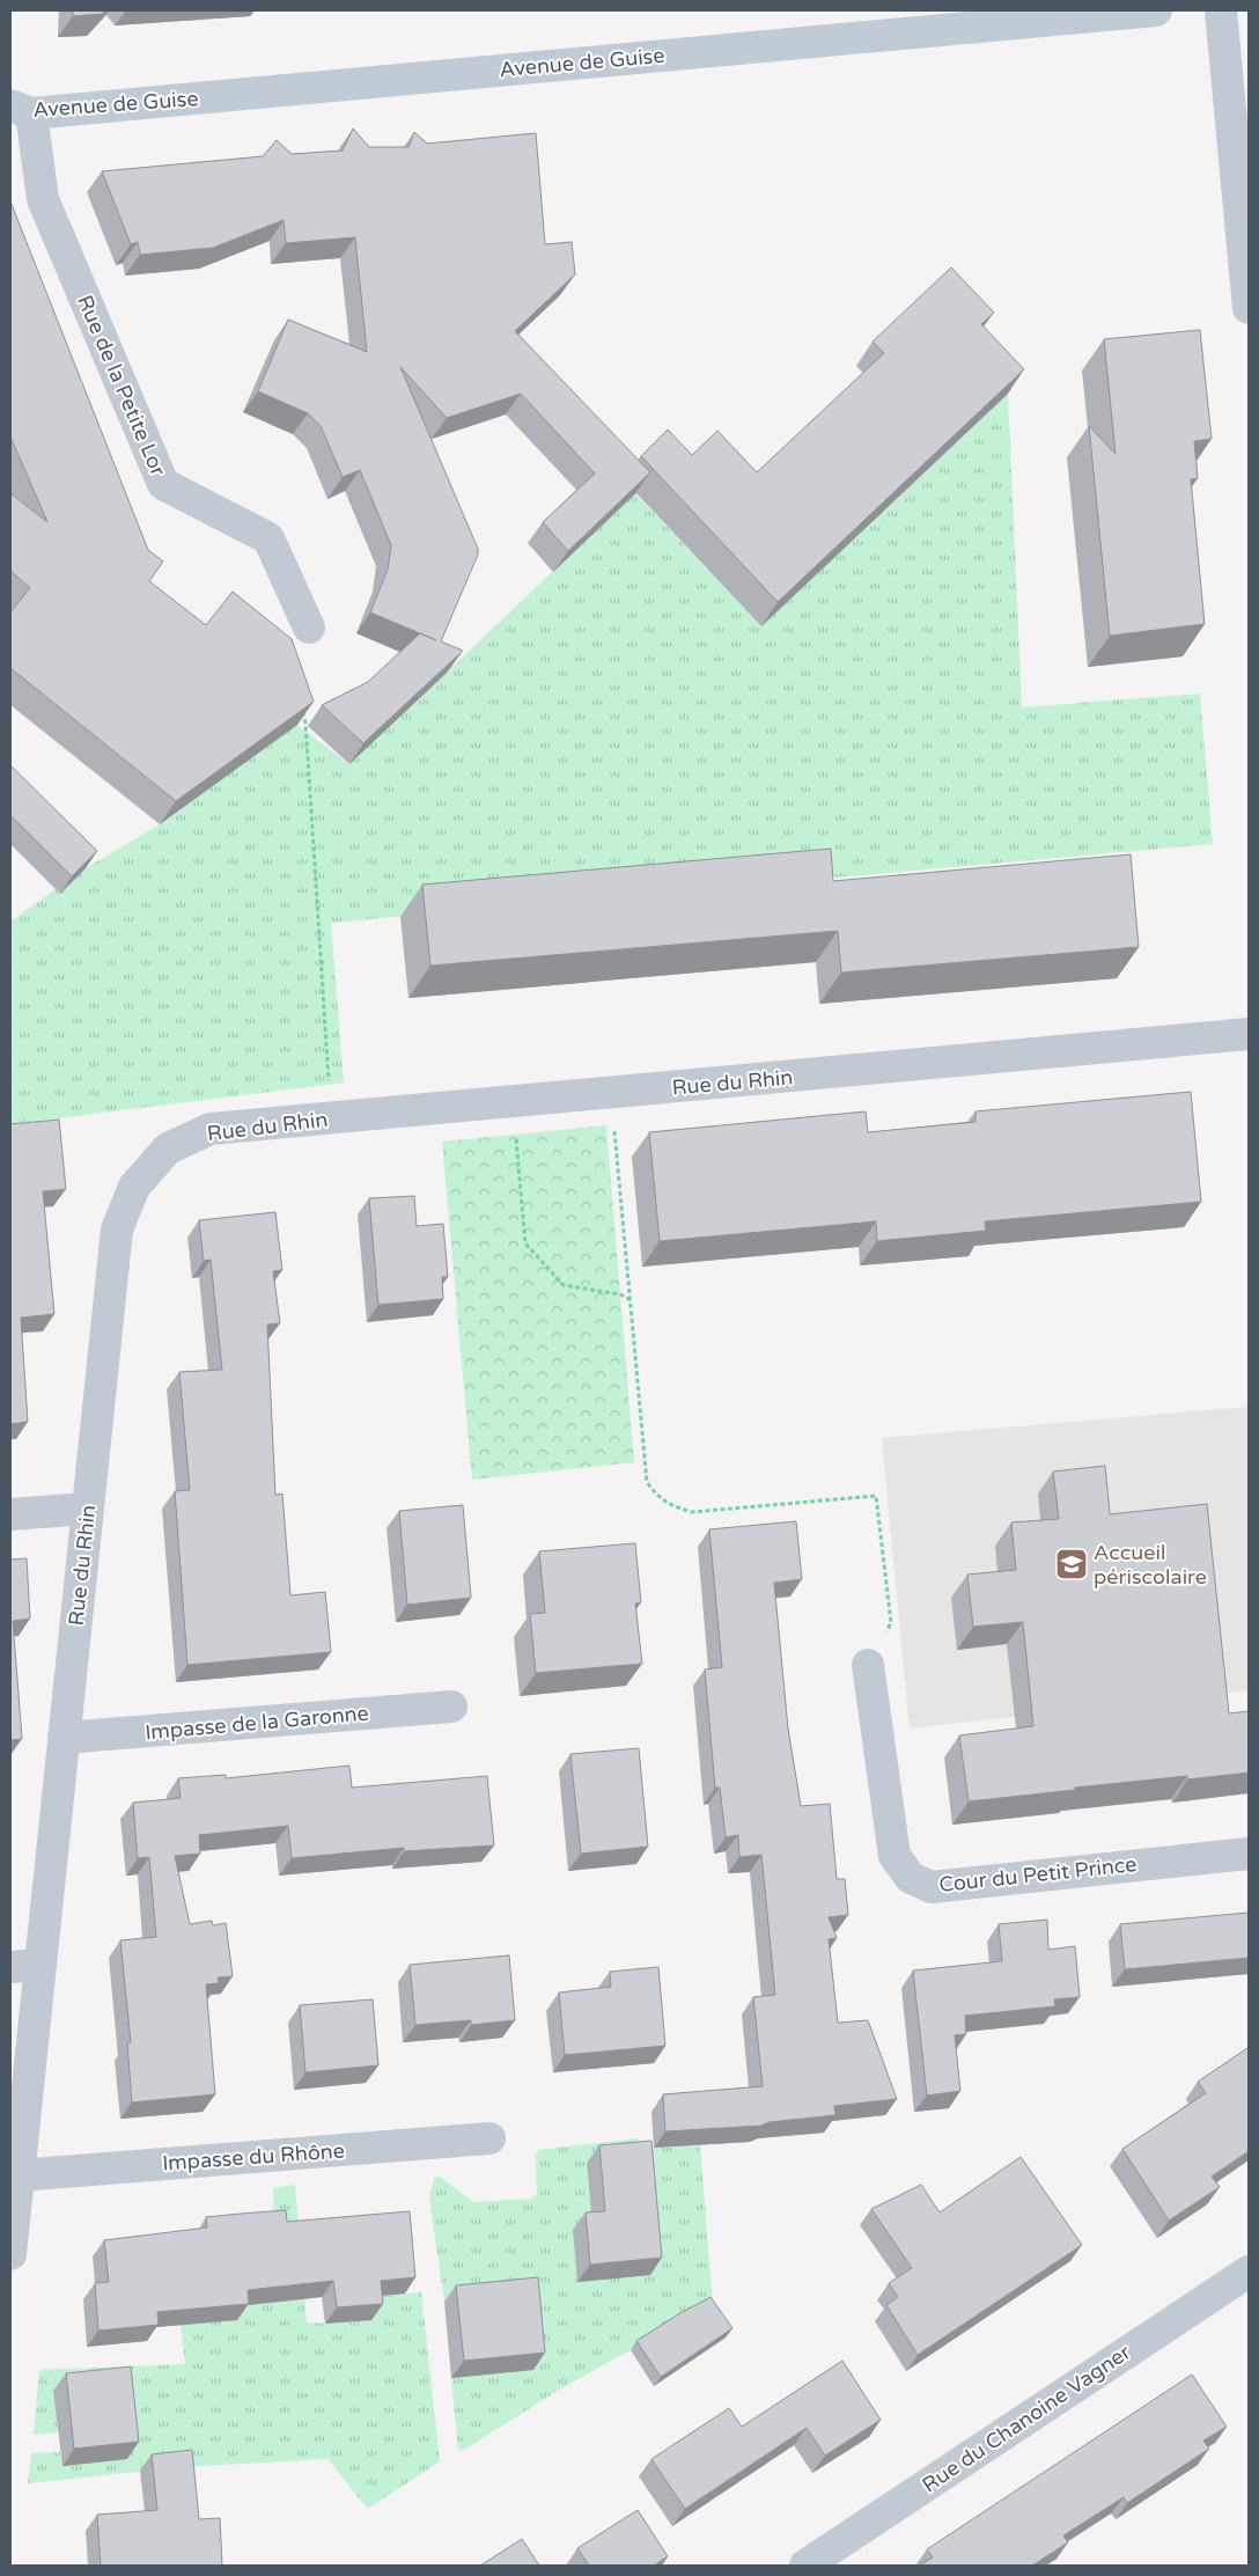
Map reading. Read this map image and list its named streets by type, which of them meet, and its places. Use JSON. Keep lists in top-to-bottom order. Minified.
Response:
{"streets":{"street":["Avenue de Guise","Rue de la Petite Lor","Rue du Rhin","Impasse de la Garonne","Cour du Petit Prince","Impasse du Rhône","Rue du Chanoine Vagner"]},"crossings":[["Avenue de Guise","Rue de la Petite Lor"],["Rue du Rhin","Impasse de la Garonne"],["Rue du Rhin","Impasse du Rhône"]],"places":{"school or university":["Accueil périscolaire"]}}
